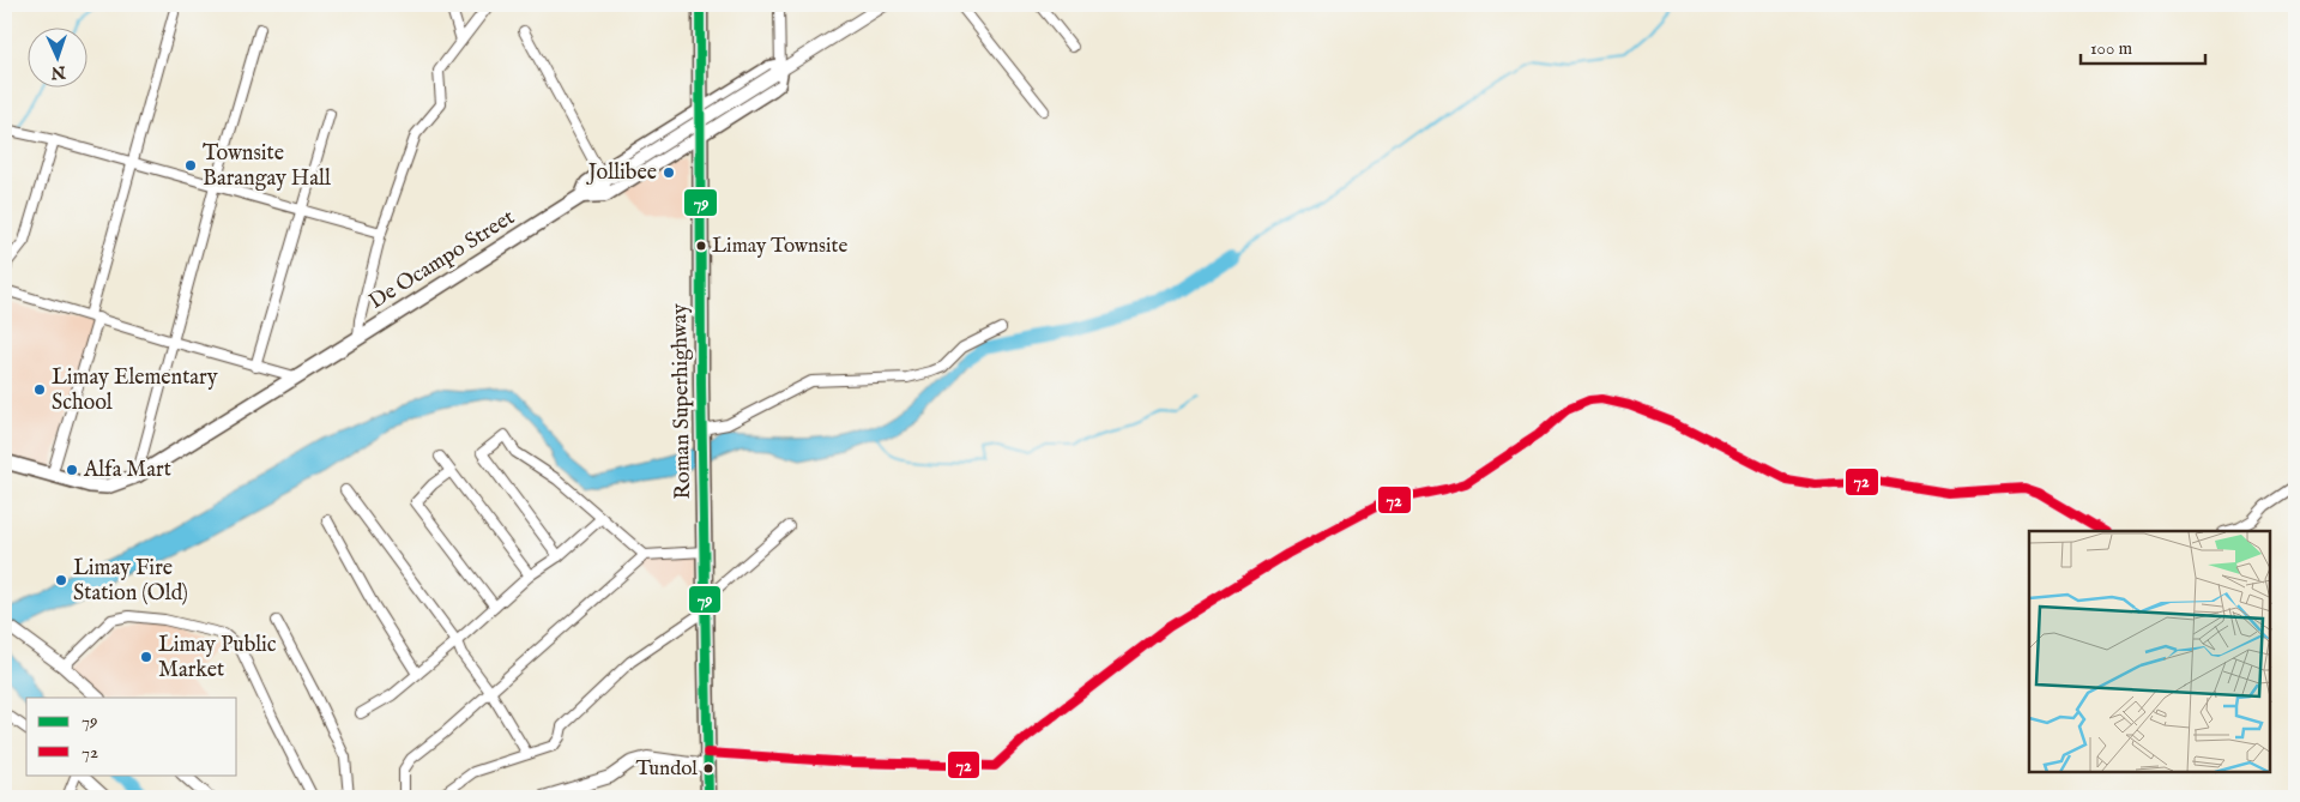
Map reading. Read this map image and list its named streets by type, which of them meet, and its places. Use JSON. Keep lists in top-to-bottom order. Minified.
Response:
{"streets":{"main road":["De Ocampo Street","Roman Superhighway"]},"places":["Townsite Barangay Hall","Jollibee","Limay Townsite","Limay Elementary School","Alfa Mart","Limay Fire Station (Old)","Limay Public Market","Tundol"],"lines":["transit line 79","transit line 72"],"legend":["79","72"],"scale_bar":"100 m","north":"bottom"}
